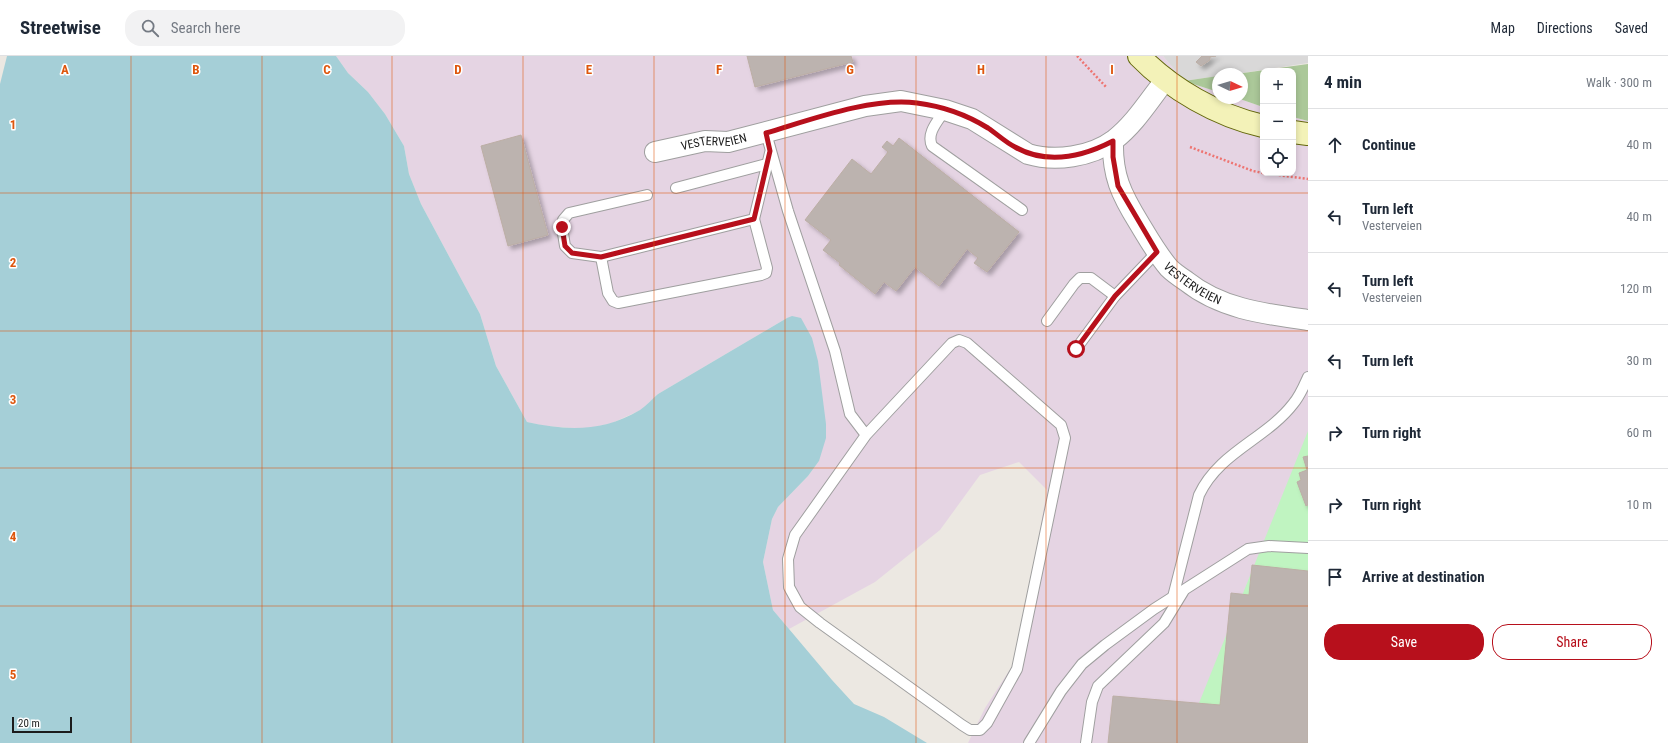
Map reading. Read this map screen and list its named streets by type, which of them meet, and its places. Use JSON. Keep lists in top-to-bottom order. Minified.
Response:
{"streets":{"street":["VESTERVEIEN"]},"scale_bar":"20 m","north":"right","page":{"header":"Streetwise","search":"Search here","nav":["Map","Directions","Saved"],"heading":["4 min","Walk · 300 m"],"map_buttons":["+","−"],"list":[["Continue","40 m"],["Turn left","Vesterveien","40 m"],["Turn left","Vesterveien","120 m"],["Turn left","30 m"],["Turn right","60 m"],["Turn right","10 m"],"Arrive at destination"],"buttons":["Save","Share"],"scale":"20 m"},"grid":{"columns":["A","B","C","D","E","F","G","H","I"],"rows":["1","2","3","4","5"]}}
